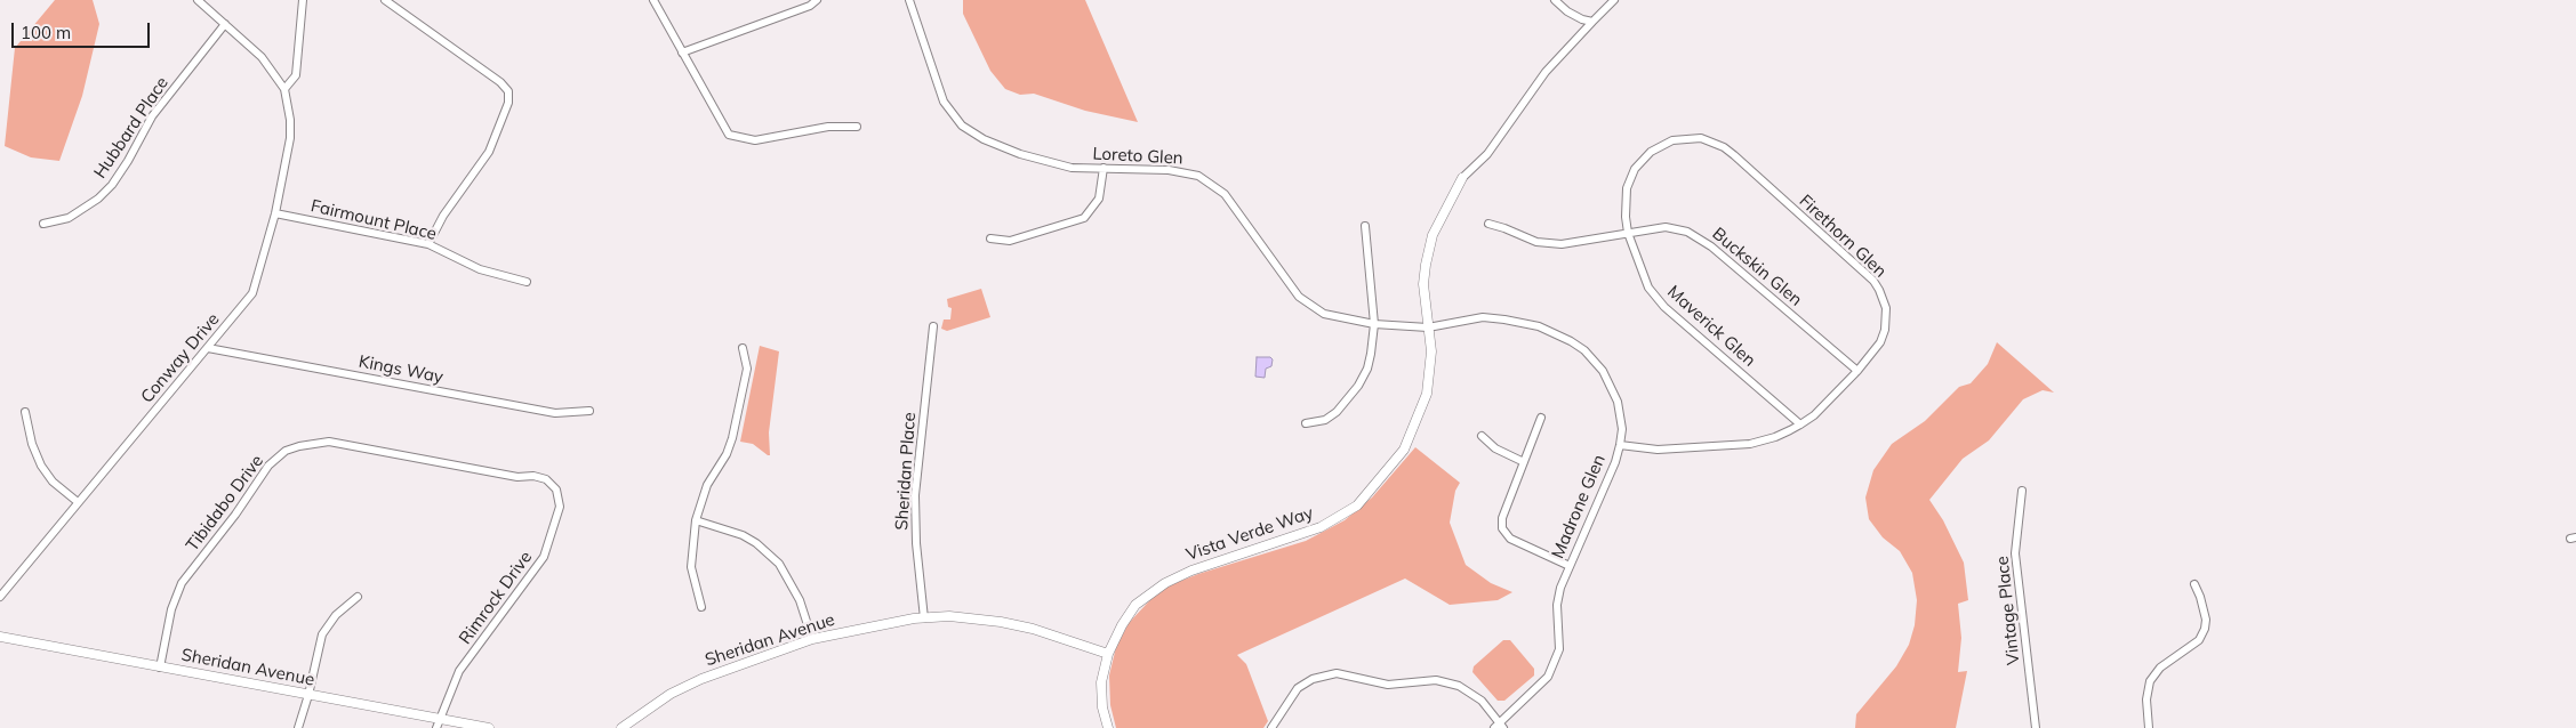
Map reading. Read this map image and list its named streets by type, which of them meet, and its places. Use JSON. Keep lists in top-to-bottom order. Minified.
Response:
{"streets":{"street":["Hubbard Place","Loreto Glen","Fairmount Place","Firethorn Glen","Buckskin Glen","Maverick Glen","Conway Drive","Kings Way","Sheridan Place","Tibidabo Drive","Madrone Glen","Vista Verde Way","Rimrock Drive","Vintage Place","Sheridan Avenue"]},"crossings":[["Loreto Glen","Madrone Glen"],["Loreto Glen","Vista Verde Way"],["Fairmount Place","Conway Drive"],["Firethorn Glen","Buckskin Glen"],["Firethorn Glen","Maverick Glen"],["Firethorn Glen","Madrone Glen"],["Buckskin Glen","Maverick Glen"],["Conway Drive","Kings Way"],["Sheridan Place","Sheridan Avenue"],["Tibidabo Drive","Rimrock Drive"],["Tibidabo Drive","Sheridan Avenue"],["Madrone Glen","Vista Verde Way"],["Vista Verde Way","Sheridan Avenue"],["Rimrock Drive","Sheridan Avenue"]],"scale_bar":"100 m"}
